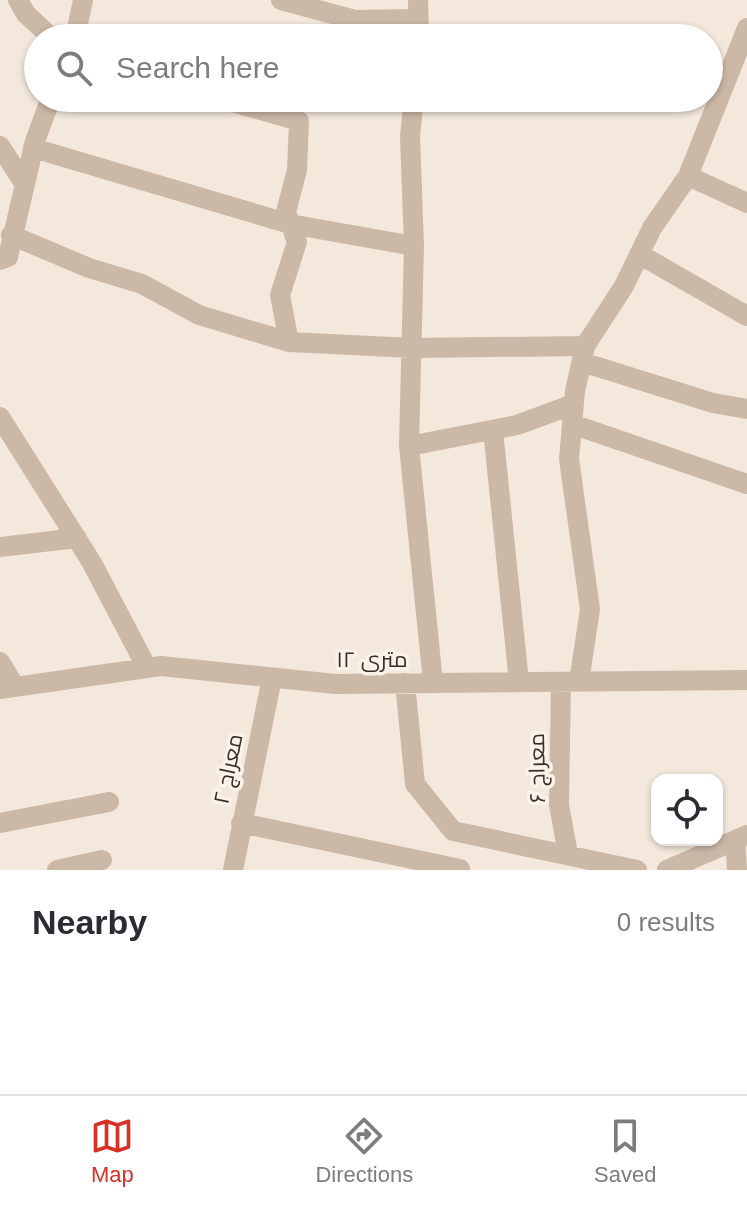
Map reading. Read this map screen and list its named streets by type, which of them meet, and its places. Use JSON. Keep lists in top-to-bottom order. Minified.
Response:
{"streets":{"street":["۱۲ متری","معراج ۶","معراج ۲"]},"crossings":[["۱۲ متری","معراج ۶"],["۱۲ متری","معراج ۲"]],"page":{"search":"Search here","heading":["Nearby","0 results"],"nav":["Map","Directions","Saved"]}}
